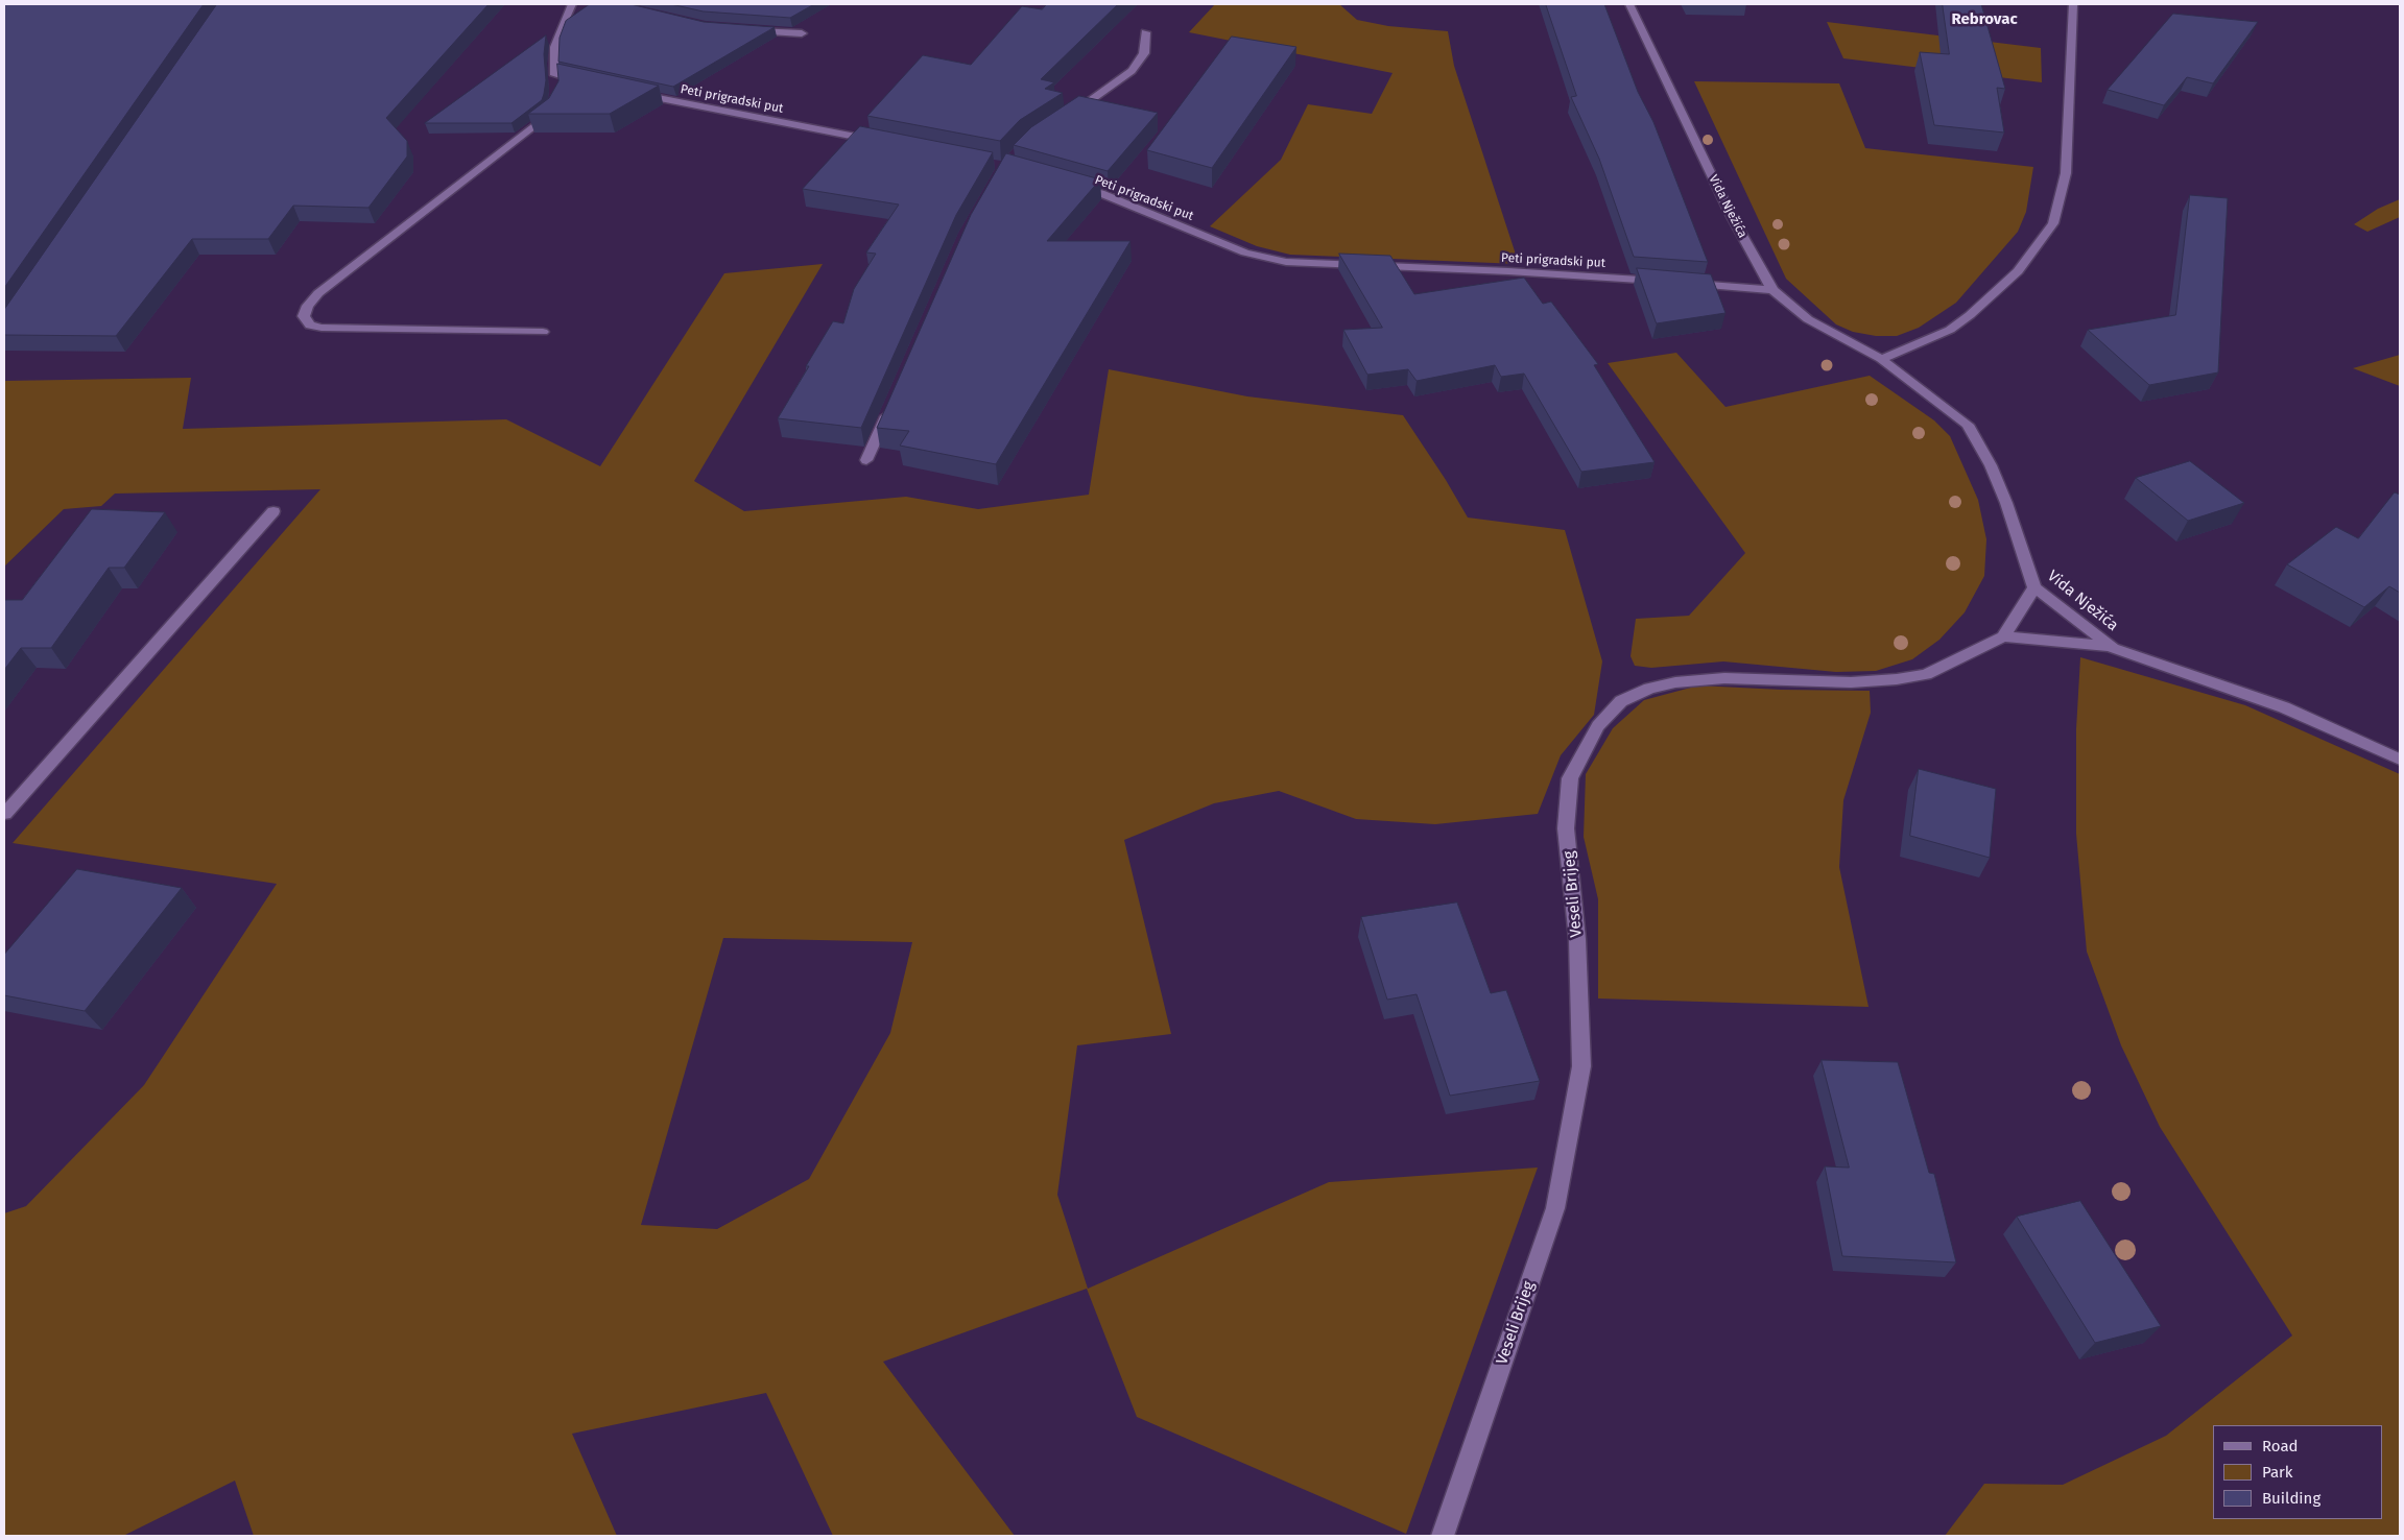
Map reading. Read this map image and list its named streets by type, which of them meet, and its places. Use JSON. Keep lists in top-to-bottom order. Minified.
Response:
{"streets":{"street":["Peti prigradski put","Vida Nježića","Veseli Brijeg"]},"crossings":[["Peti prigradski put","Vida Nježića"]],"districts":["Rebrovac"],"legend":["Road","Park","Building"]}
